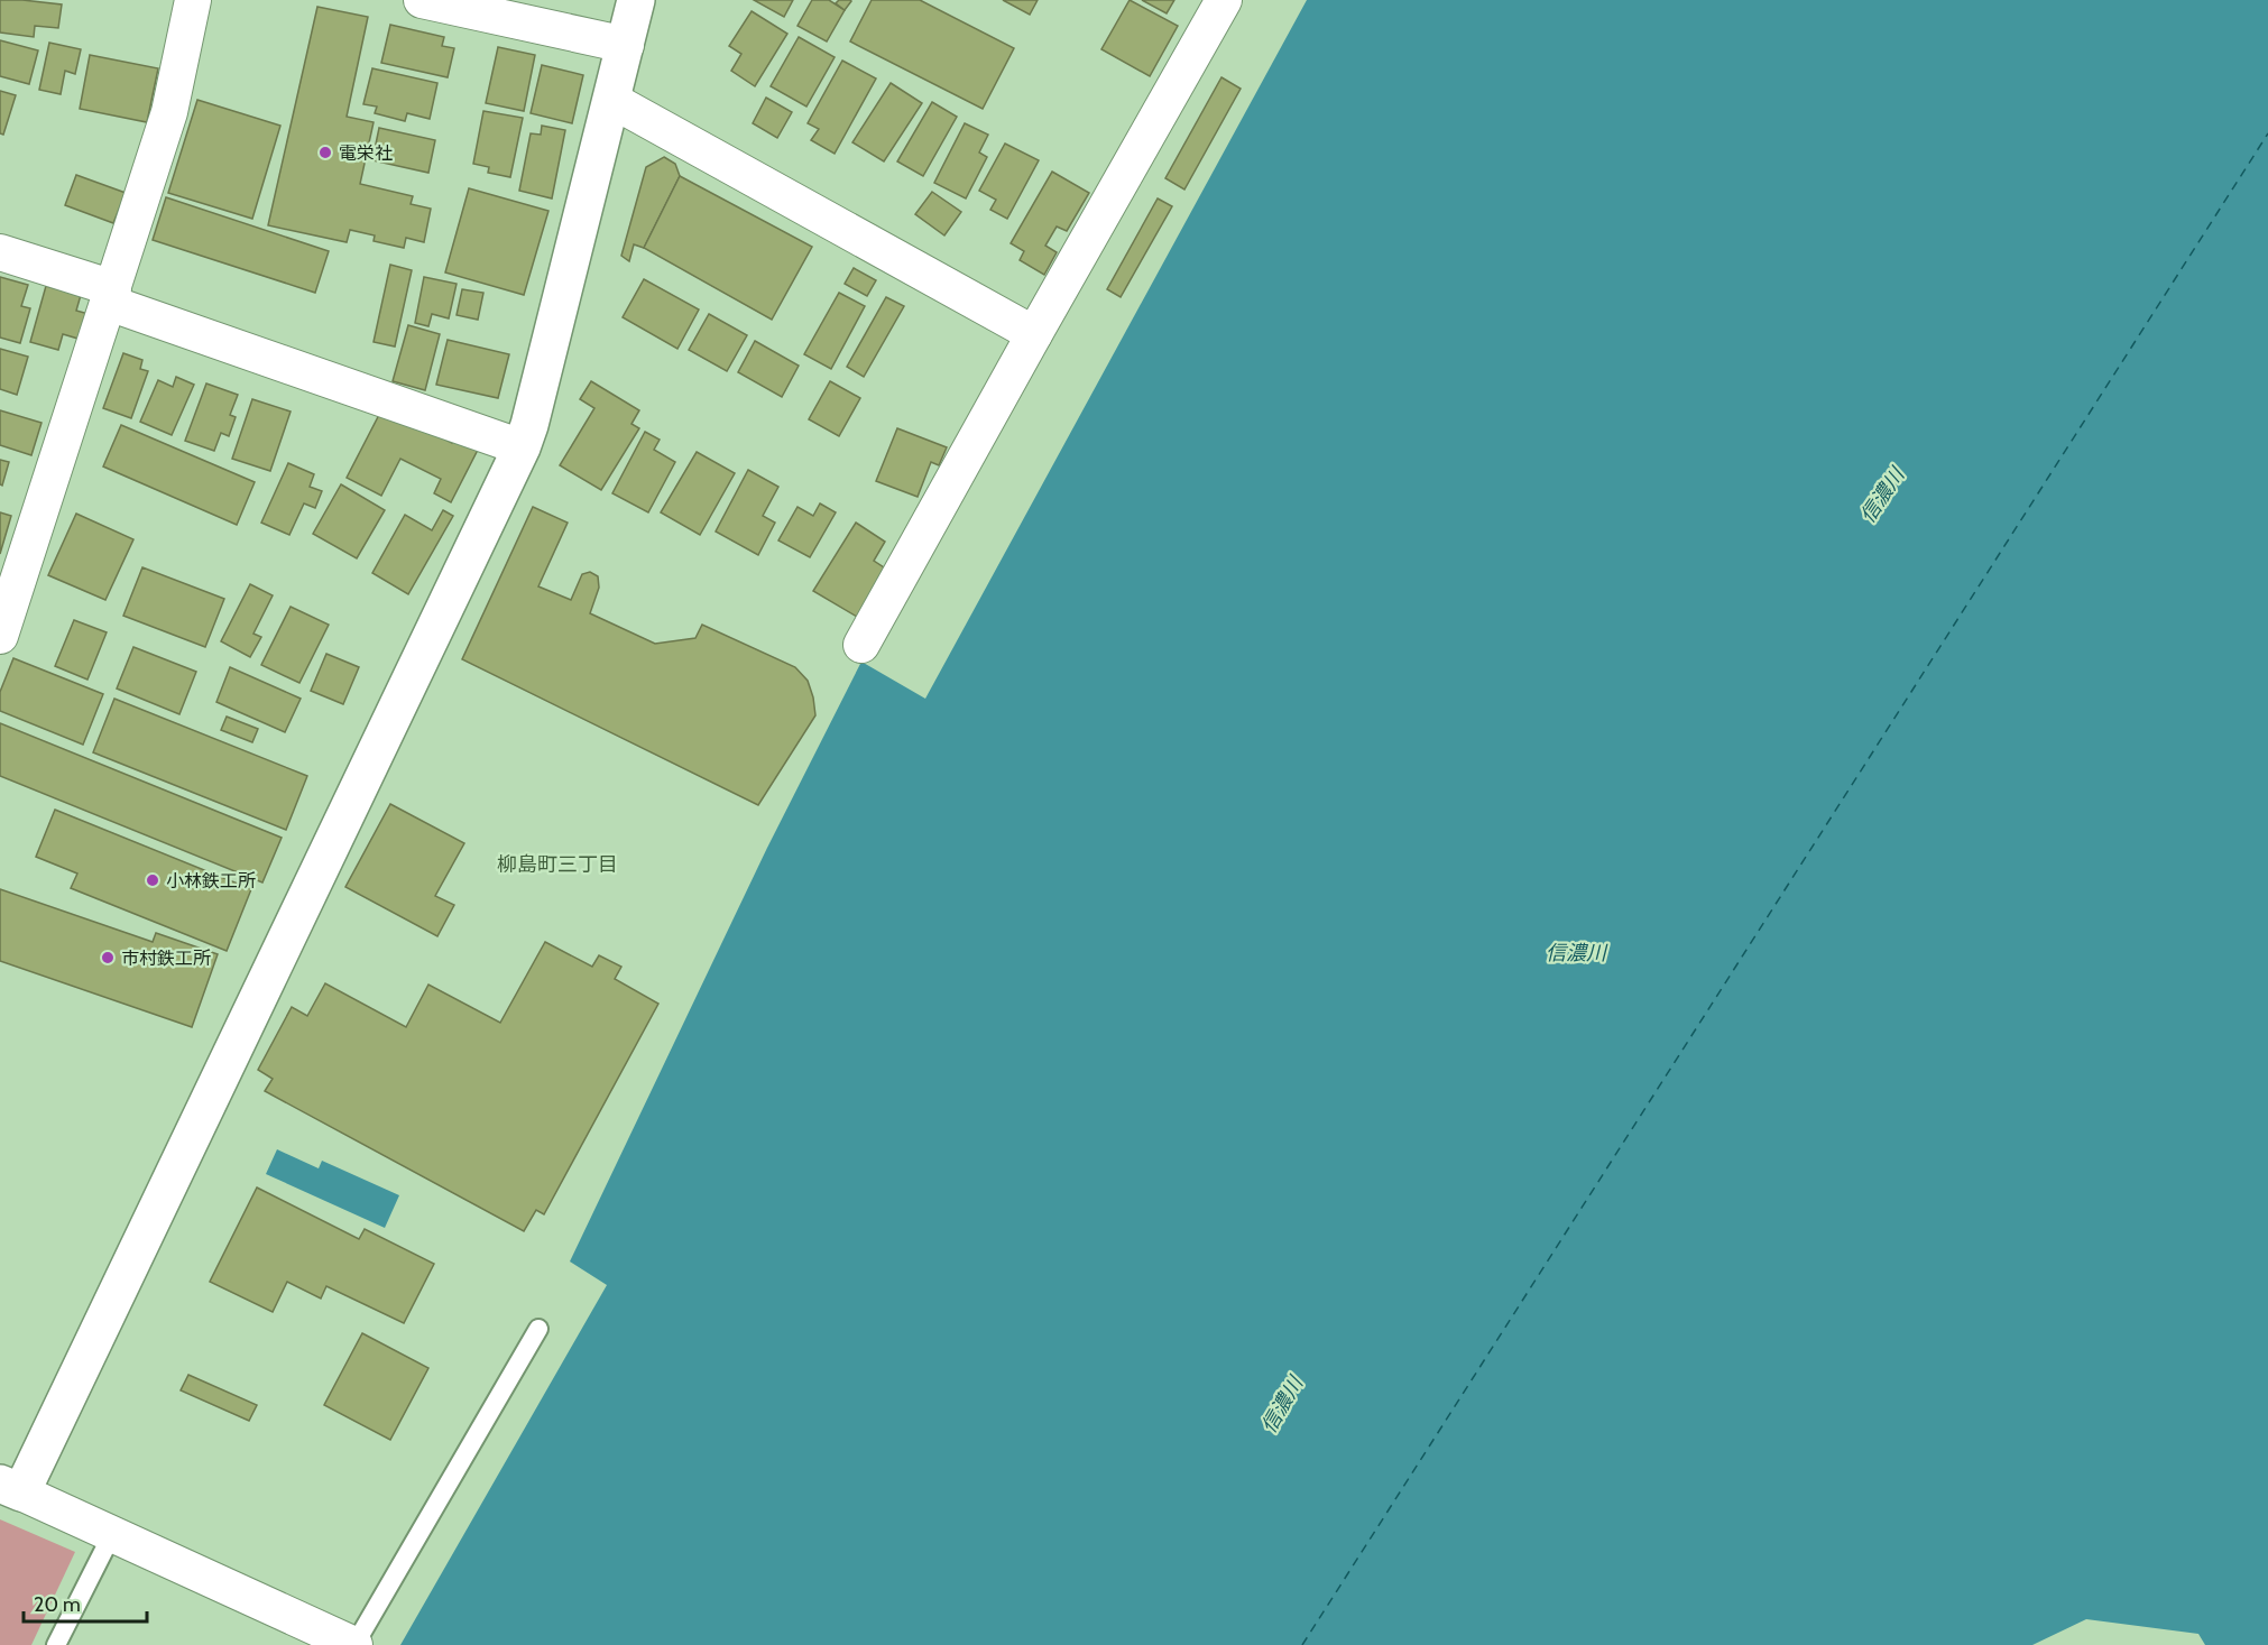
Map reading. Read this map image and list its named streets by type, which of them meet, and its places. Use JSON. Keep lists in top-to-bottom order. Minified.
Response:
{"districts":["柳島町三丁目"],"water":["信濃川"],"places":["電栄社","小林鉄工所","市村鉄工所"],"scale_bar":"20 m"}
